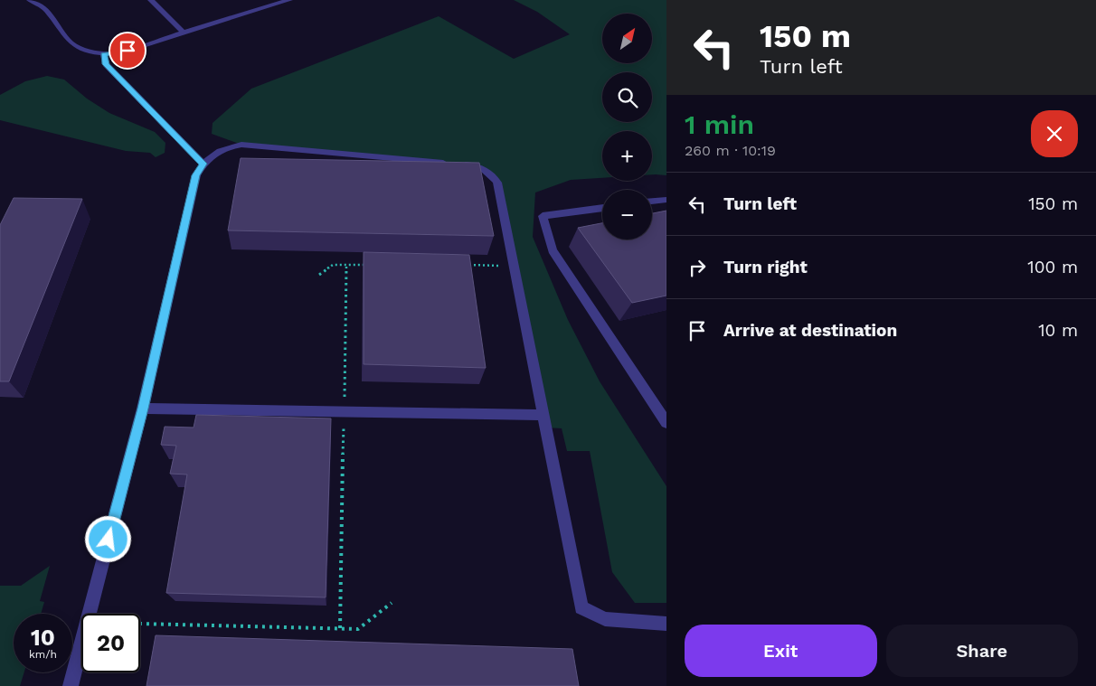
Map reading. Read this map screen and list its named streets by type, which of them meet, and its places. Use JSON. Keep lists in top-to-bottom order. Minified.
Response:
{"north":"top right","page":{"turn":["150 m","Turn left"],"map_buttons":["+","−"],"heading":["1 min","260 m · 10:19"],"list":[{"name":"Turn left","value":"150 m"},{"name":"Turn right","value":"100 m"},{"name":"Arrive at destination","value":"10 m"}],"speed":"10 km/h","limit":"20","buttons":["Exit","Share"]}}
